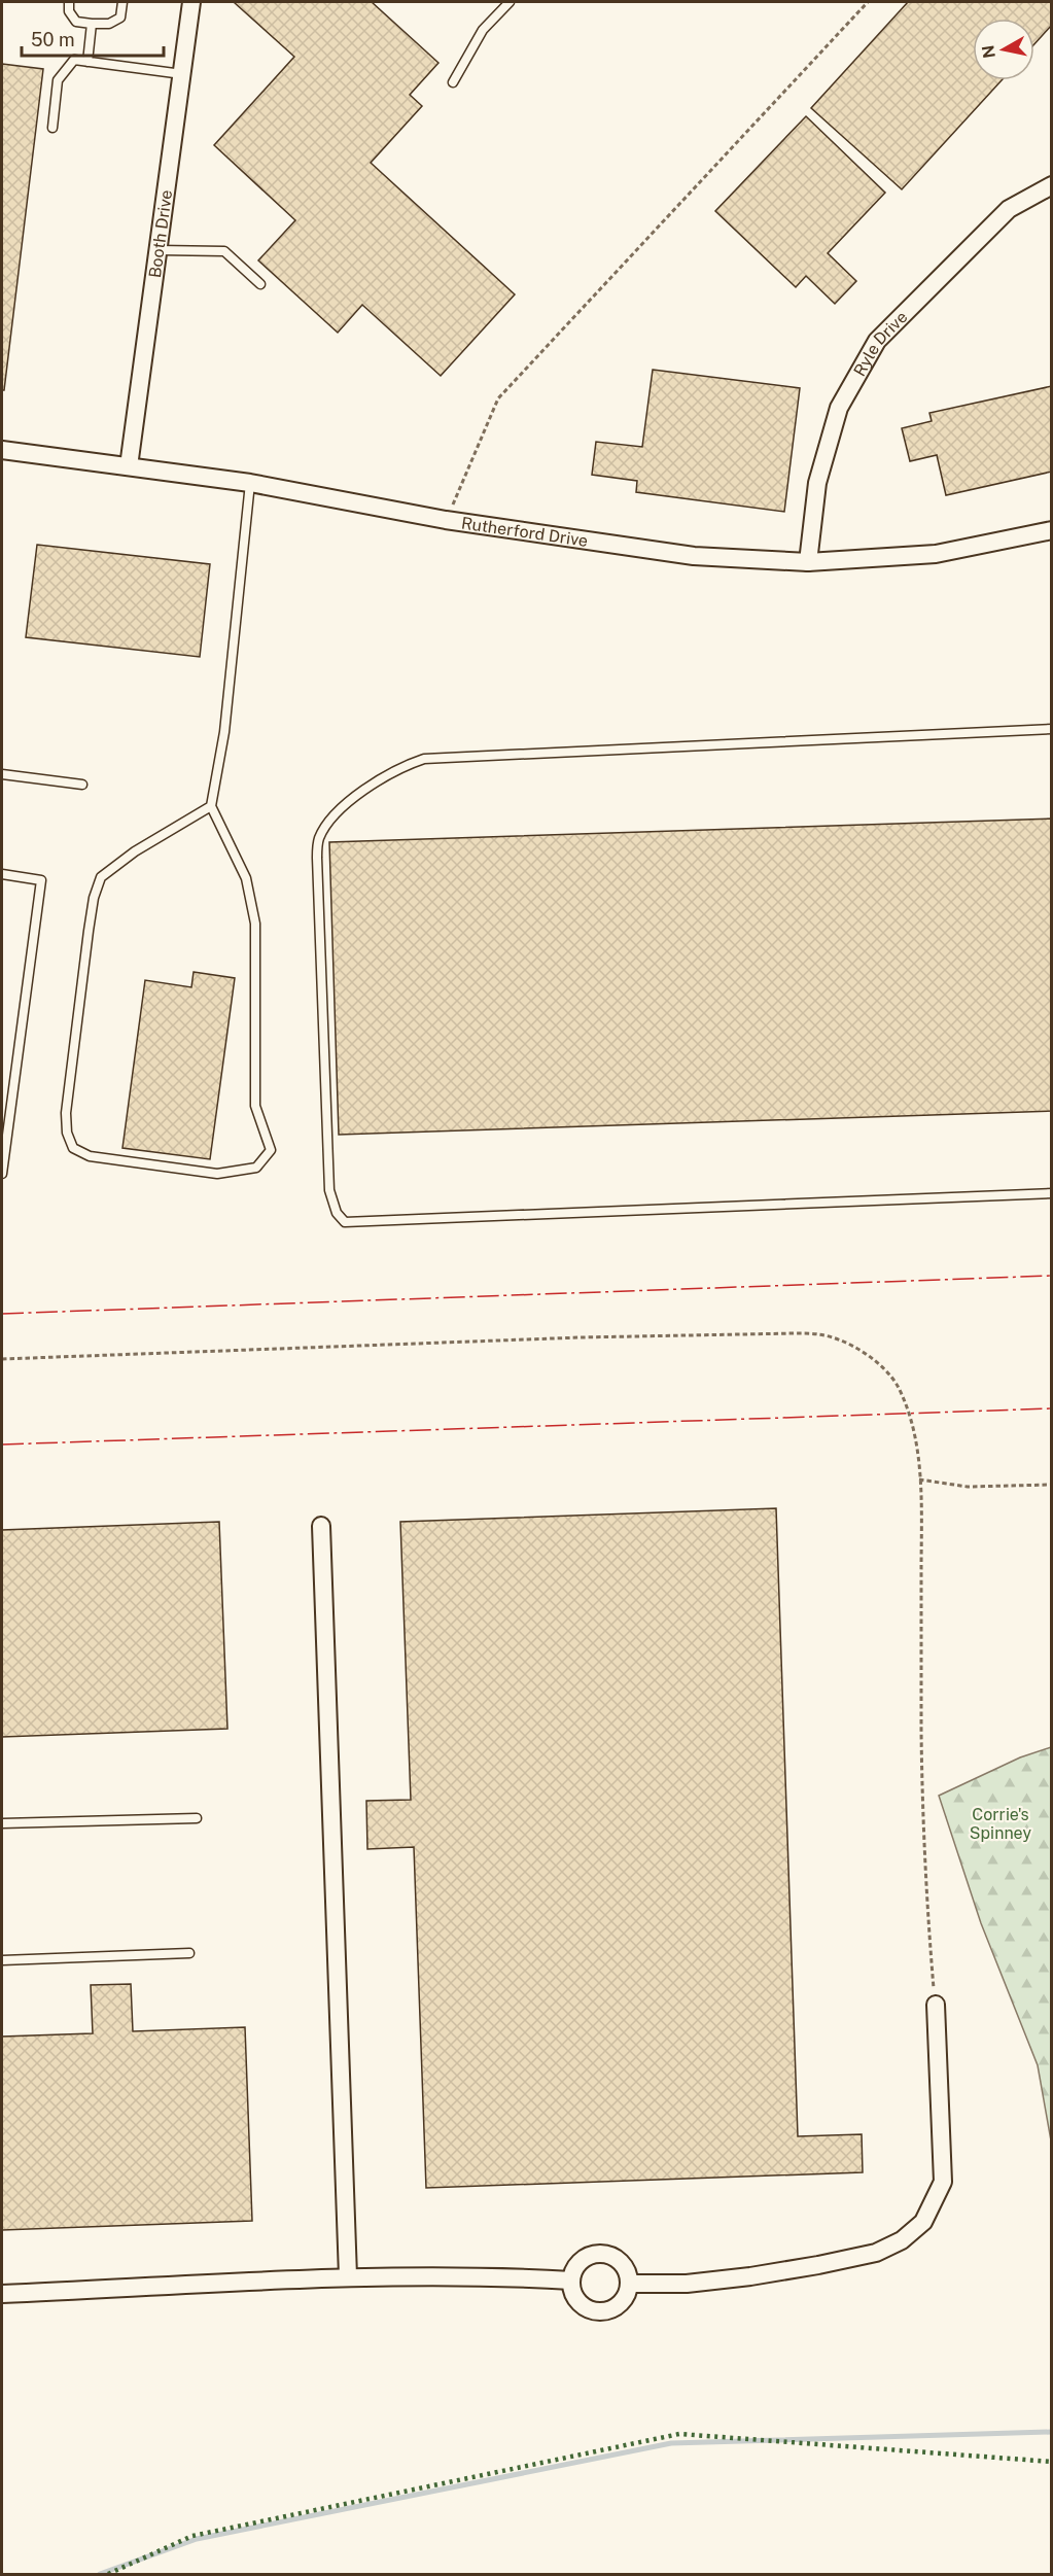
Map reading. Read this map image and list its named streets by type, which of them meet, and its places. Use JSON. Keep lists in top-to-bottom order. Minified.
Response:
{"streets":{"street":["Booth Drive","Ryle Drive","Rutherford Drive"]},"crossings":[["Booth Drive","Rutherford Drive"],["Ryle Drive","Rutherford Drive"]],"parks":["Corrie's Spinney"],"scale_bar":"50 m","north":"left"}
